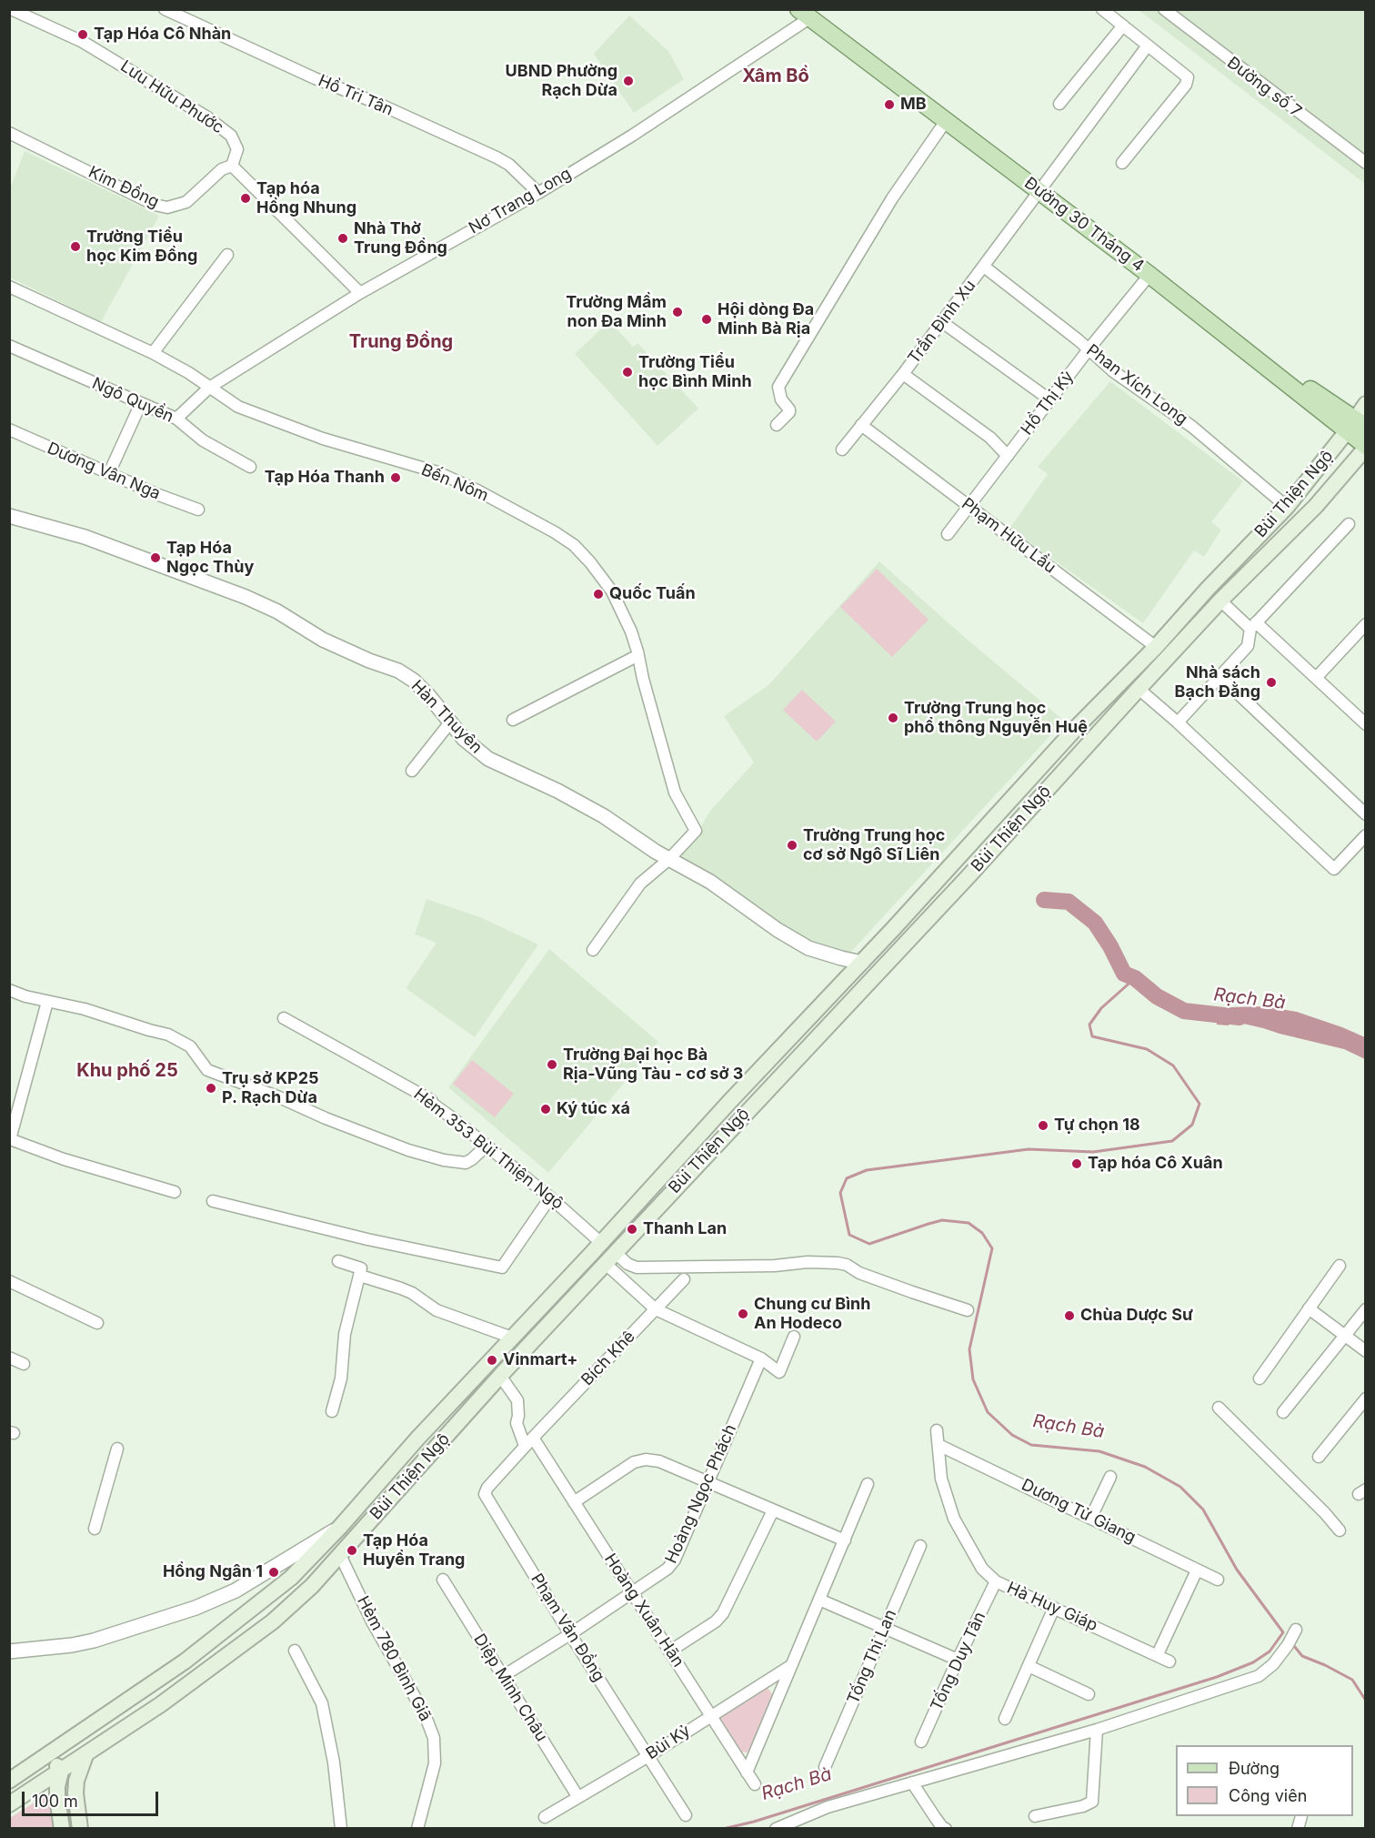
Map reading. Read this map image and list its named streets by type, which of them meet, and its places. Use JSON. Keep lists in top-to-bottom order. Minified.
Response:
{"streets":{"main road":["Đường 30 Tháng 4","Bùi Thiện Ngộ"],"street":["Đường số 7","Hồ Tri Tân","Lưu Hữu Phước","Kim Đồng","Nơ Trang Long","Trần Đình Xu","Phan Xích Long","Ngô Quyền","Hồ Thị Kỷ","Dương Vân Nga","Bến Nôm","Phạm Hữu Lầu","Hàn Thuyên","Hẻm 353 Bùi Thiện Ngộ","Bích Khê","Hoàng Ngọc Phách","Dương Tử Giang","Hà Huy Giáp","Hoàng Xuân Hãn","Phạm Văn Đồng","Tống Thị Lan","Hẻm 780 Bình Giã","Tống Duy Tân","Diệp Minh Châu","Bùi Kỷ"]},"crossings":[["Hồ Tri Tân","Nơ Trang Long"],["Lưu Hữu Phước","Kim Đồng"],["Nơ Trang Long","Đường 30 Tháng 4"],["Nơ Trang Long","Ngô Quyền"],["Nơ Trang Long","Bến Nôm"],["Đường 30 Tháng 4","Trần Đình Xu"],["Đường 30 Tháng 4","Hồ Thị Kỷ"],["Đường 30 Tháng 4","Bùi Thiện Ngộ"],["Trần Đình Xu","Phan Xích Long"],["Trần Đình Xu","Phạm Hữu Lầu"],["Phan Xích Long","Hồ Thị Kỷ"],["Phan Xích Long","Bùi Thiện Ngộ"],["Hồ Thị Kỷ","Phạm Hữu Lầu"],["Bến Nôm","Hàn Thuyên"],["Bùi Thiện Ngộ","Phạm Hữu Lầu"],["Bùi Thiện Ngộ","Hàn Thuyên"],["Bùi Thiện Ngộ","Hẻm 353 Bùi Thiện Ngộ"],["Bùi Thiện Ngộ","Hẻm 780 Bình Giã"],["Bích Khê","Hoàng Xuân Hãn"],["Bích Khê","Phạm Văn Đồng"],["Hoàng Ngọc Phách","Hoàng Xuân Hãn"],["Hoàng Ngọc Phách","Phạm Văn Đồng"],["Hoàng Ngọc Phách","Diệp Minh Châu"],["Dương Tử Giang","Hà Huy Giáp"],["Hà Huy Giáp","Tống Duy Tân"],["Hoàng Xuân Hãn","Phạm Văn Đồng"],["Hoàng Xuân Hãn","Bùi Kỷ"],["Phạm Văn Đồng","Bùi Kỷ"],["Diệp Minh Châu","Bùi Kỷ"]],"districts":["Xâm Bồ","Trung Đồng","Khu phố 25"],"water":["Rạch Bà"],"places":["Tạp Hóa Cô Nhàn","UBND Phường Rạch Dừa","MB","Tạp hóa Hồng Nhung","Nhà Thờ Trung Đồng","Trường Tiểu học Kim Đồng","Trường Mầm non Đa Minh","Hội dòng Đa Minh Bà Rịa","Trường Tiểu học Bình Minh","Tạp Hóa Thanh","Tạp Hóa Ngọc Thùy","Quốc Tuấn","Nhà sách Bạch Đằng","Trường Trung học phổ thông Nguyễn Huệ","Trường Trung học cơ sở Ngô Sĩ Liên","Trường Đại học Bà Rịa-Vũng Tàu - cơ sở 3","Trụ sở KP25 P. Rạch Dừa","Ký túc xá","Tự chọn 18","Tạp hóa Cô Xuân","Thanh Lan","Chung cư Bình An Hodeco","Chùa Dược Sư","Vinmart+","Tạp Hóa Huyền Trang","Hồng Ngân 1"],"legend":["Đường","Công viên"],"scale_bar":"100 m"}
